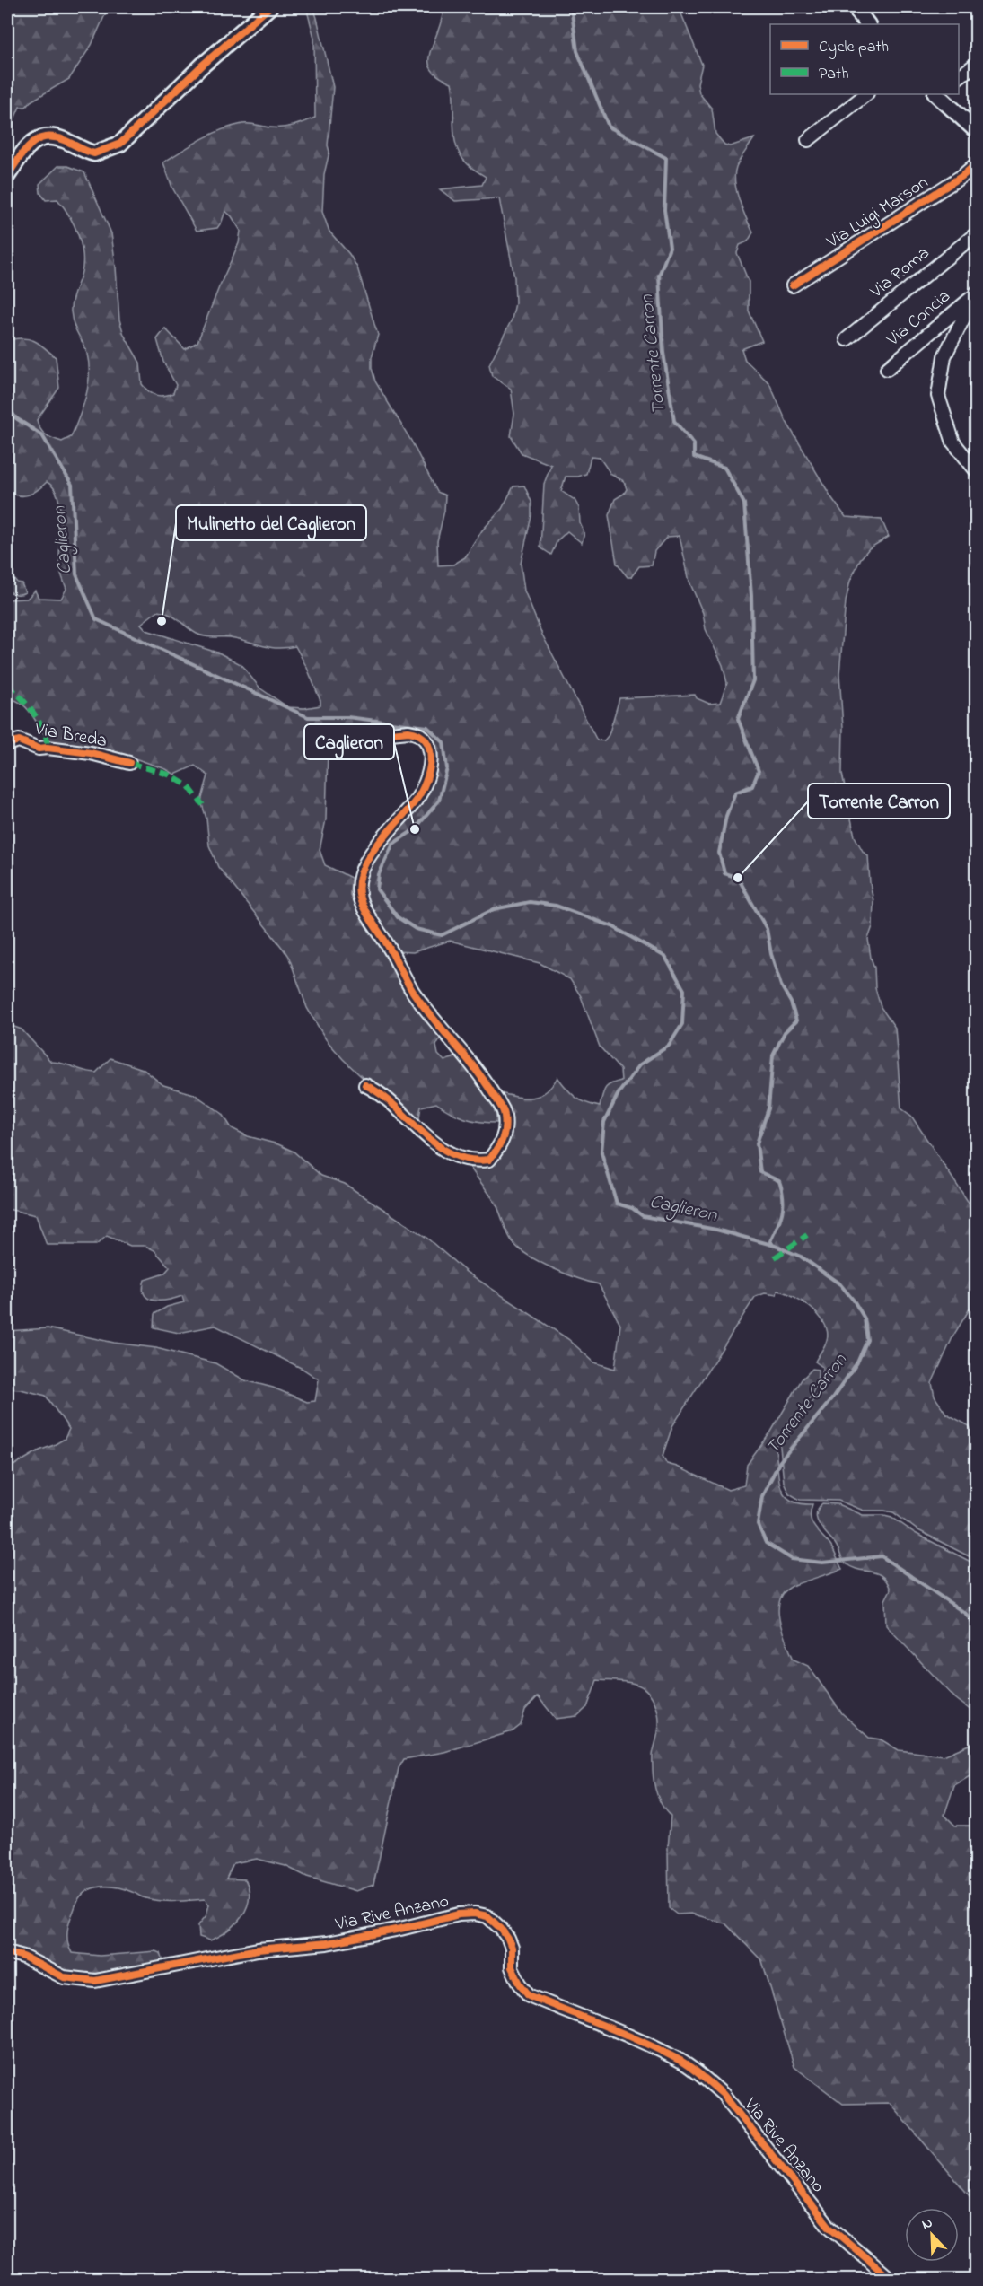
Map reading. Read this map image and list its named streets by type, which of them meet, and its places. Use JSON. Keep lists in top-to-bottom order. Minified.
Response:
{"streets":{"street":["Via Luigi Marson","Via Roma","Via Concia","Via Breda","Via Rive Anzano"]},"water":["Torrente Carron","Caglieron"],"places":["Mulinetto del Caglieron","Caglieron","Torrente Carron"],"legend":["Cycle path","Path"],"north":"top left"}
